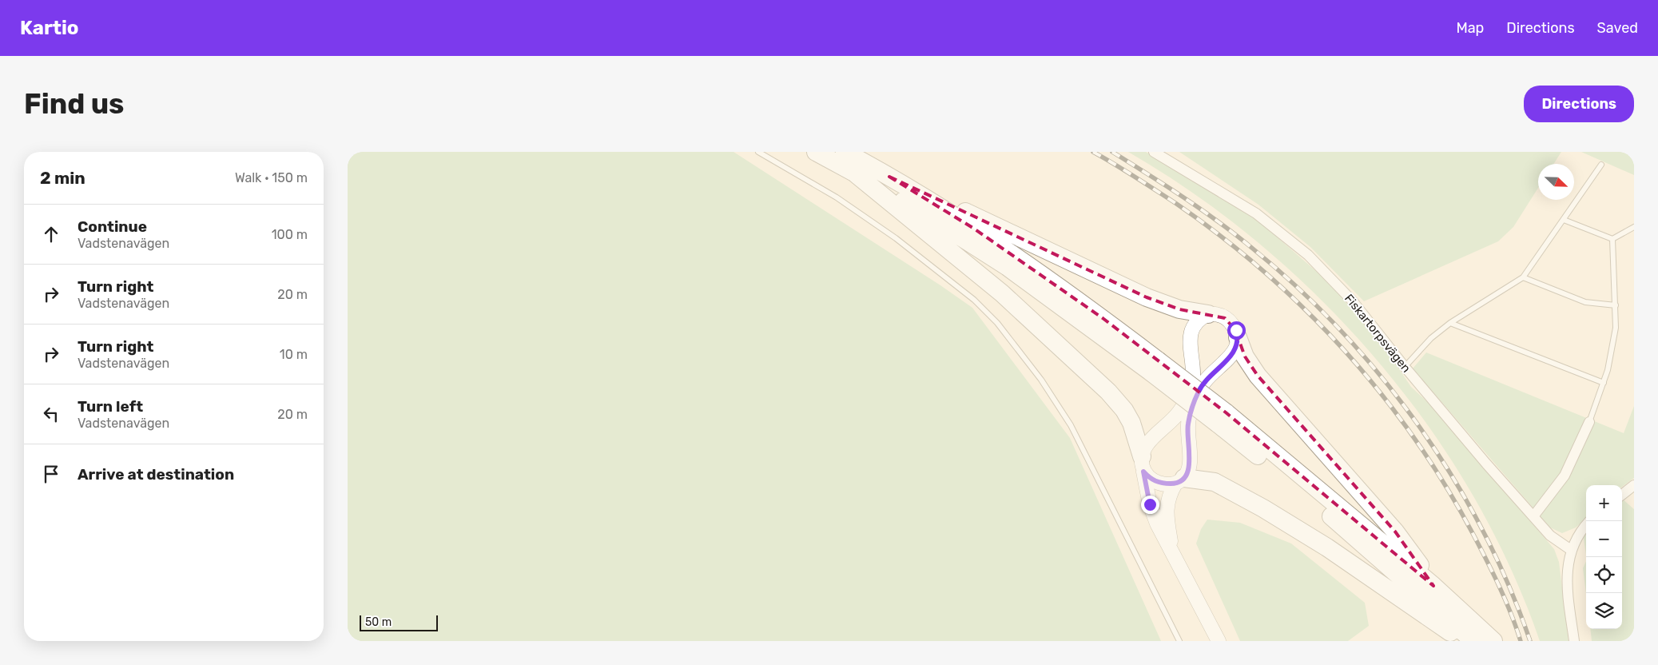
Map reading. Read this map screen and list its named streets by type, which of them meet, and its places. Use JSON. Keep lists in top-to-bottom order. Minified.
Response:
{"streets":{"street":["Fiskartorpsvägen"]},"scale_bar":"50 m","north":"bottom right","page":{"header":"Kartio","nav":["Map","Directions","Saved"],"buttons":"Directions","title":"Find us","heading":["2 min","Walk · 150 m"],"list":[["Continue","Vadstenavägen","100 m"],["Turn right","Vadstenavägen","20 m"],["Turn right","Vadstenavägen","10 m"],["Turn left","Vadstenavägen","20 m"],"Arrive at destination"],"map_buttons":["+","−"],"scale":"50 m"}}
